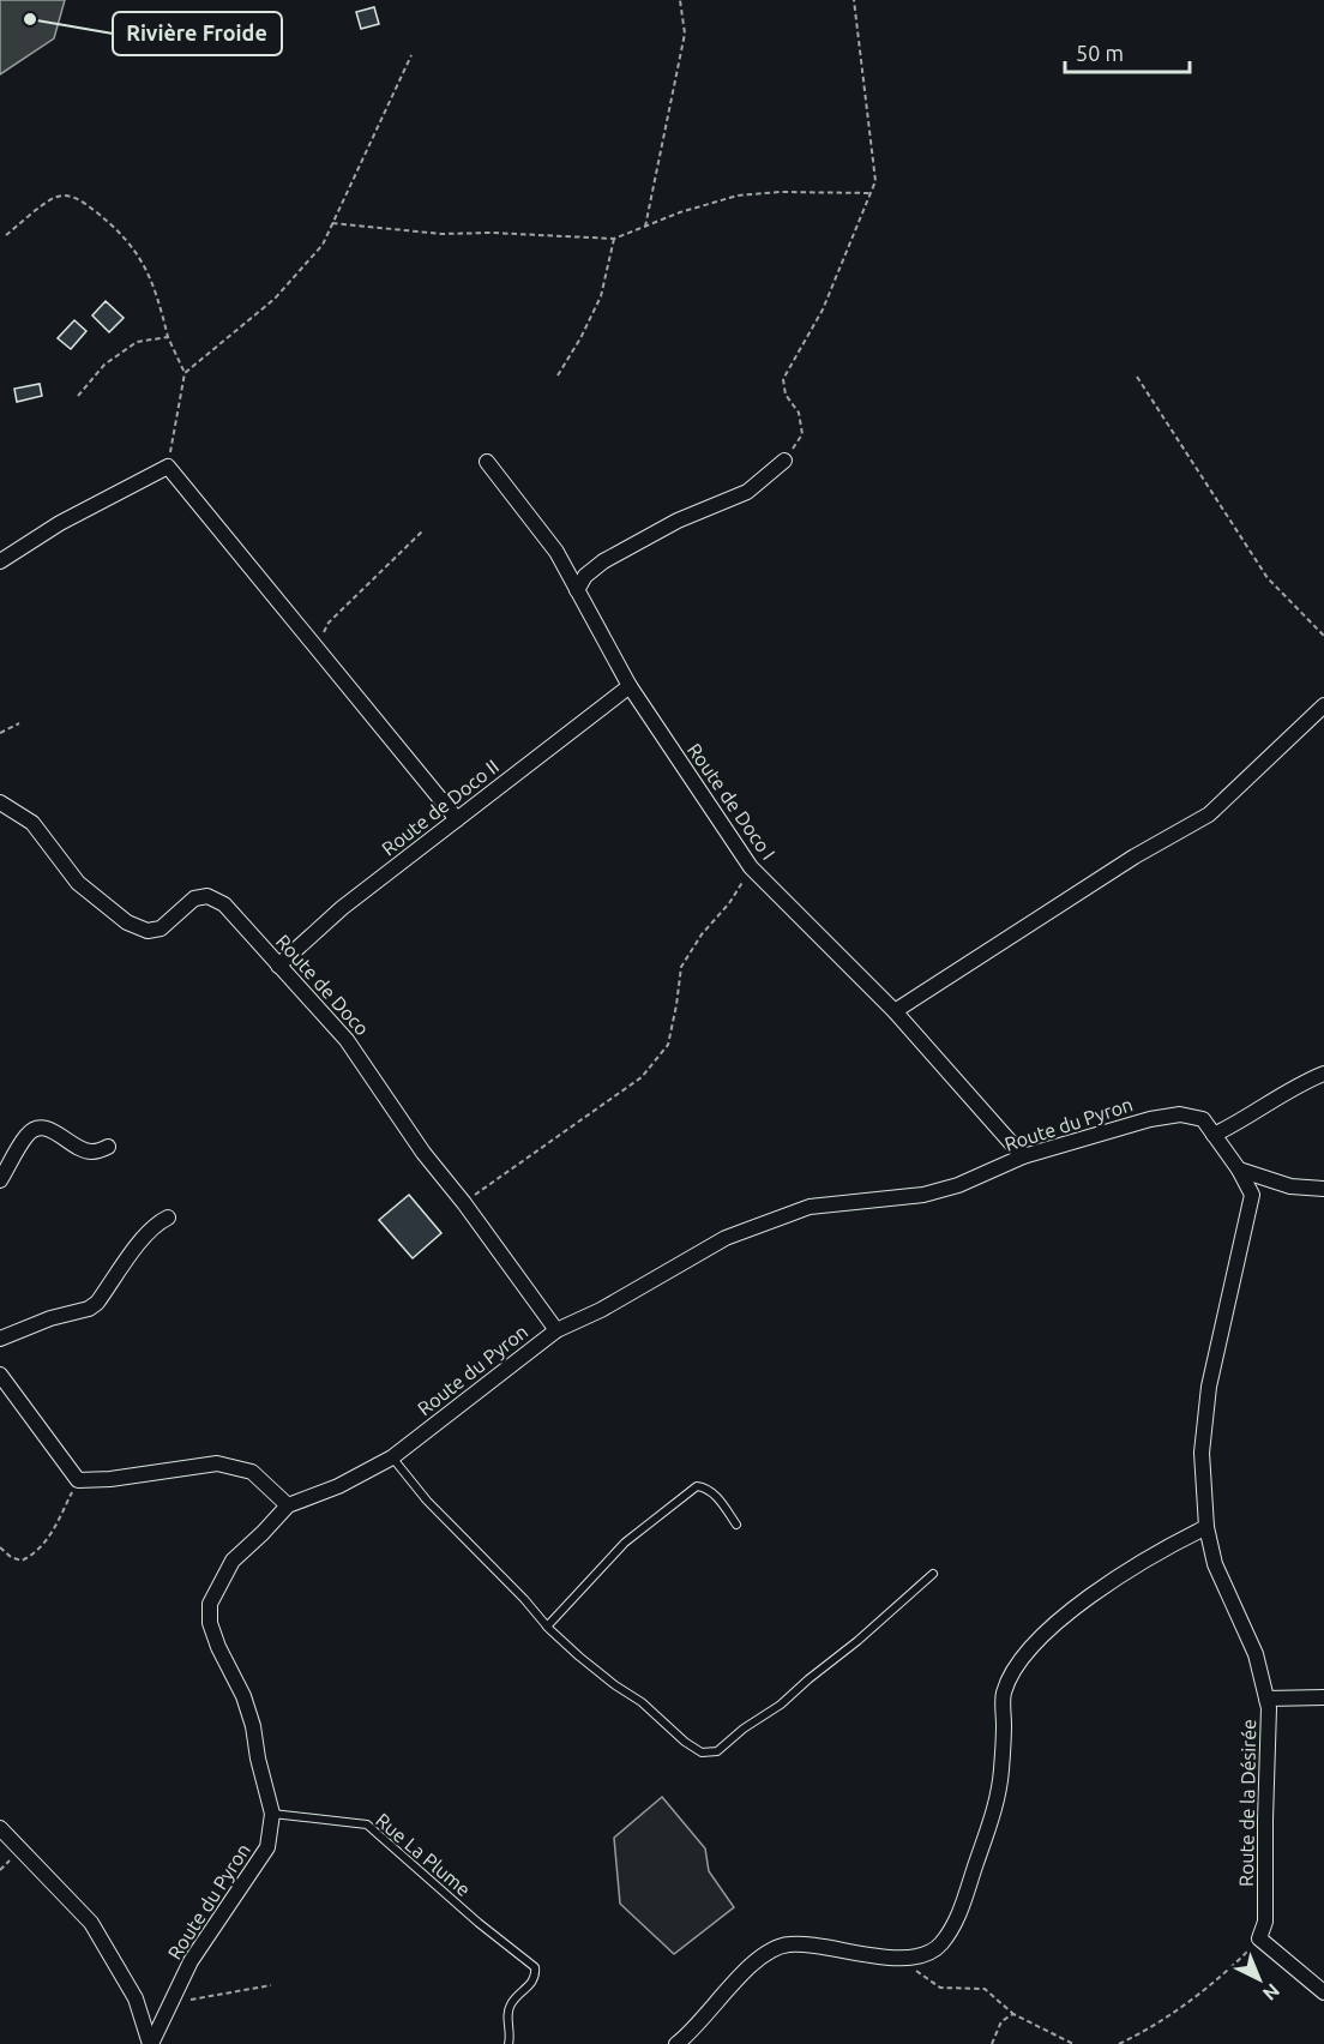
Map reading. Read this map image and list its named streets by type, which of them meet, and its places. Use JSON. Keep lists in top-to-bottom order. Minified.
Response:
{"streets":{"street":["Route de Doco I","Route de Doco II","Route de Doco","Route du Pyron","Route de la Désirée"],"lane":["Rue La Plume"]},"crossings":[["Route de Doco I","Route de Doco II"],["Route de Doco I","Route du Pyron"],["Route de Doco II","Route de Doco"],["Route de Doco","Route du Pyron"],["Route du Pyron","Route de la Désirée"],["Route du Pyron","Rue La Plume"]],"places":["Rivière Froide"],"scale_bar":"50 m","north":"bottom right"}
